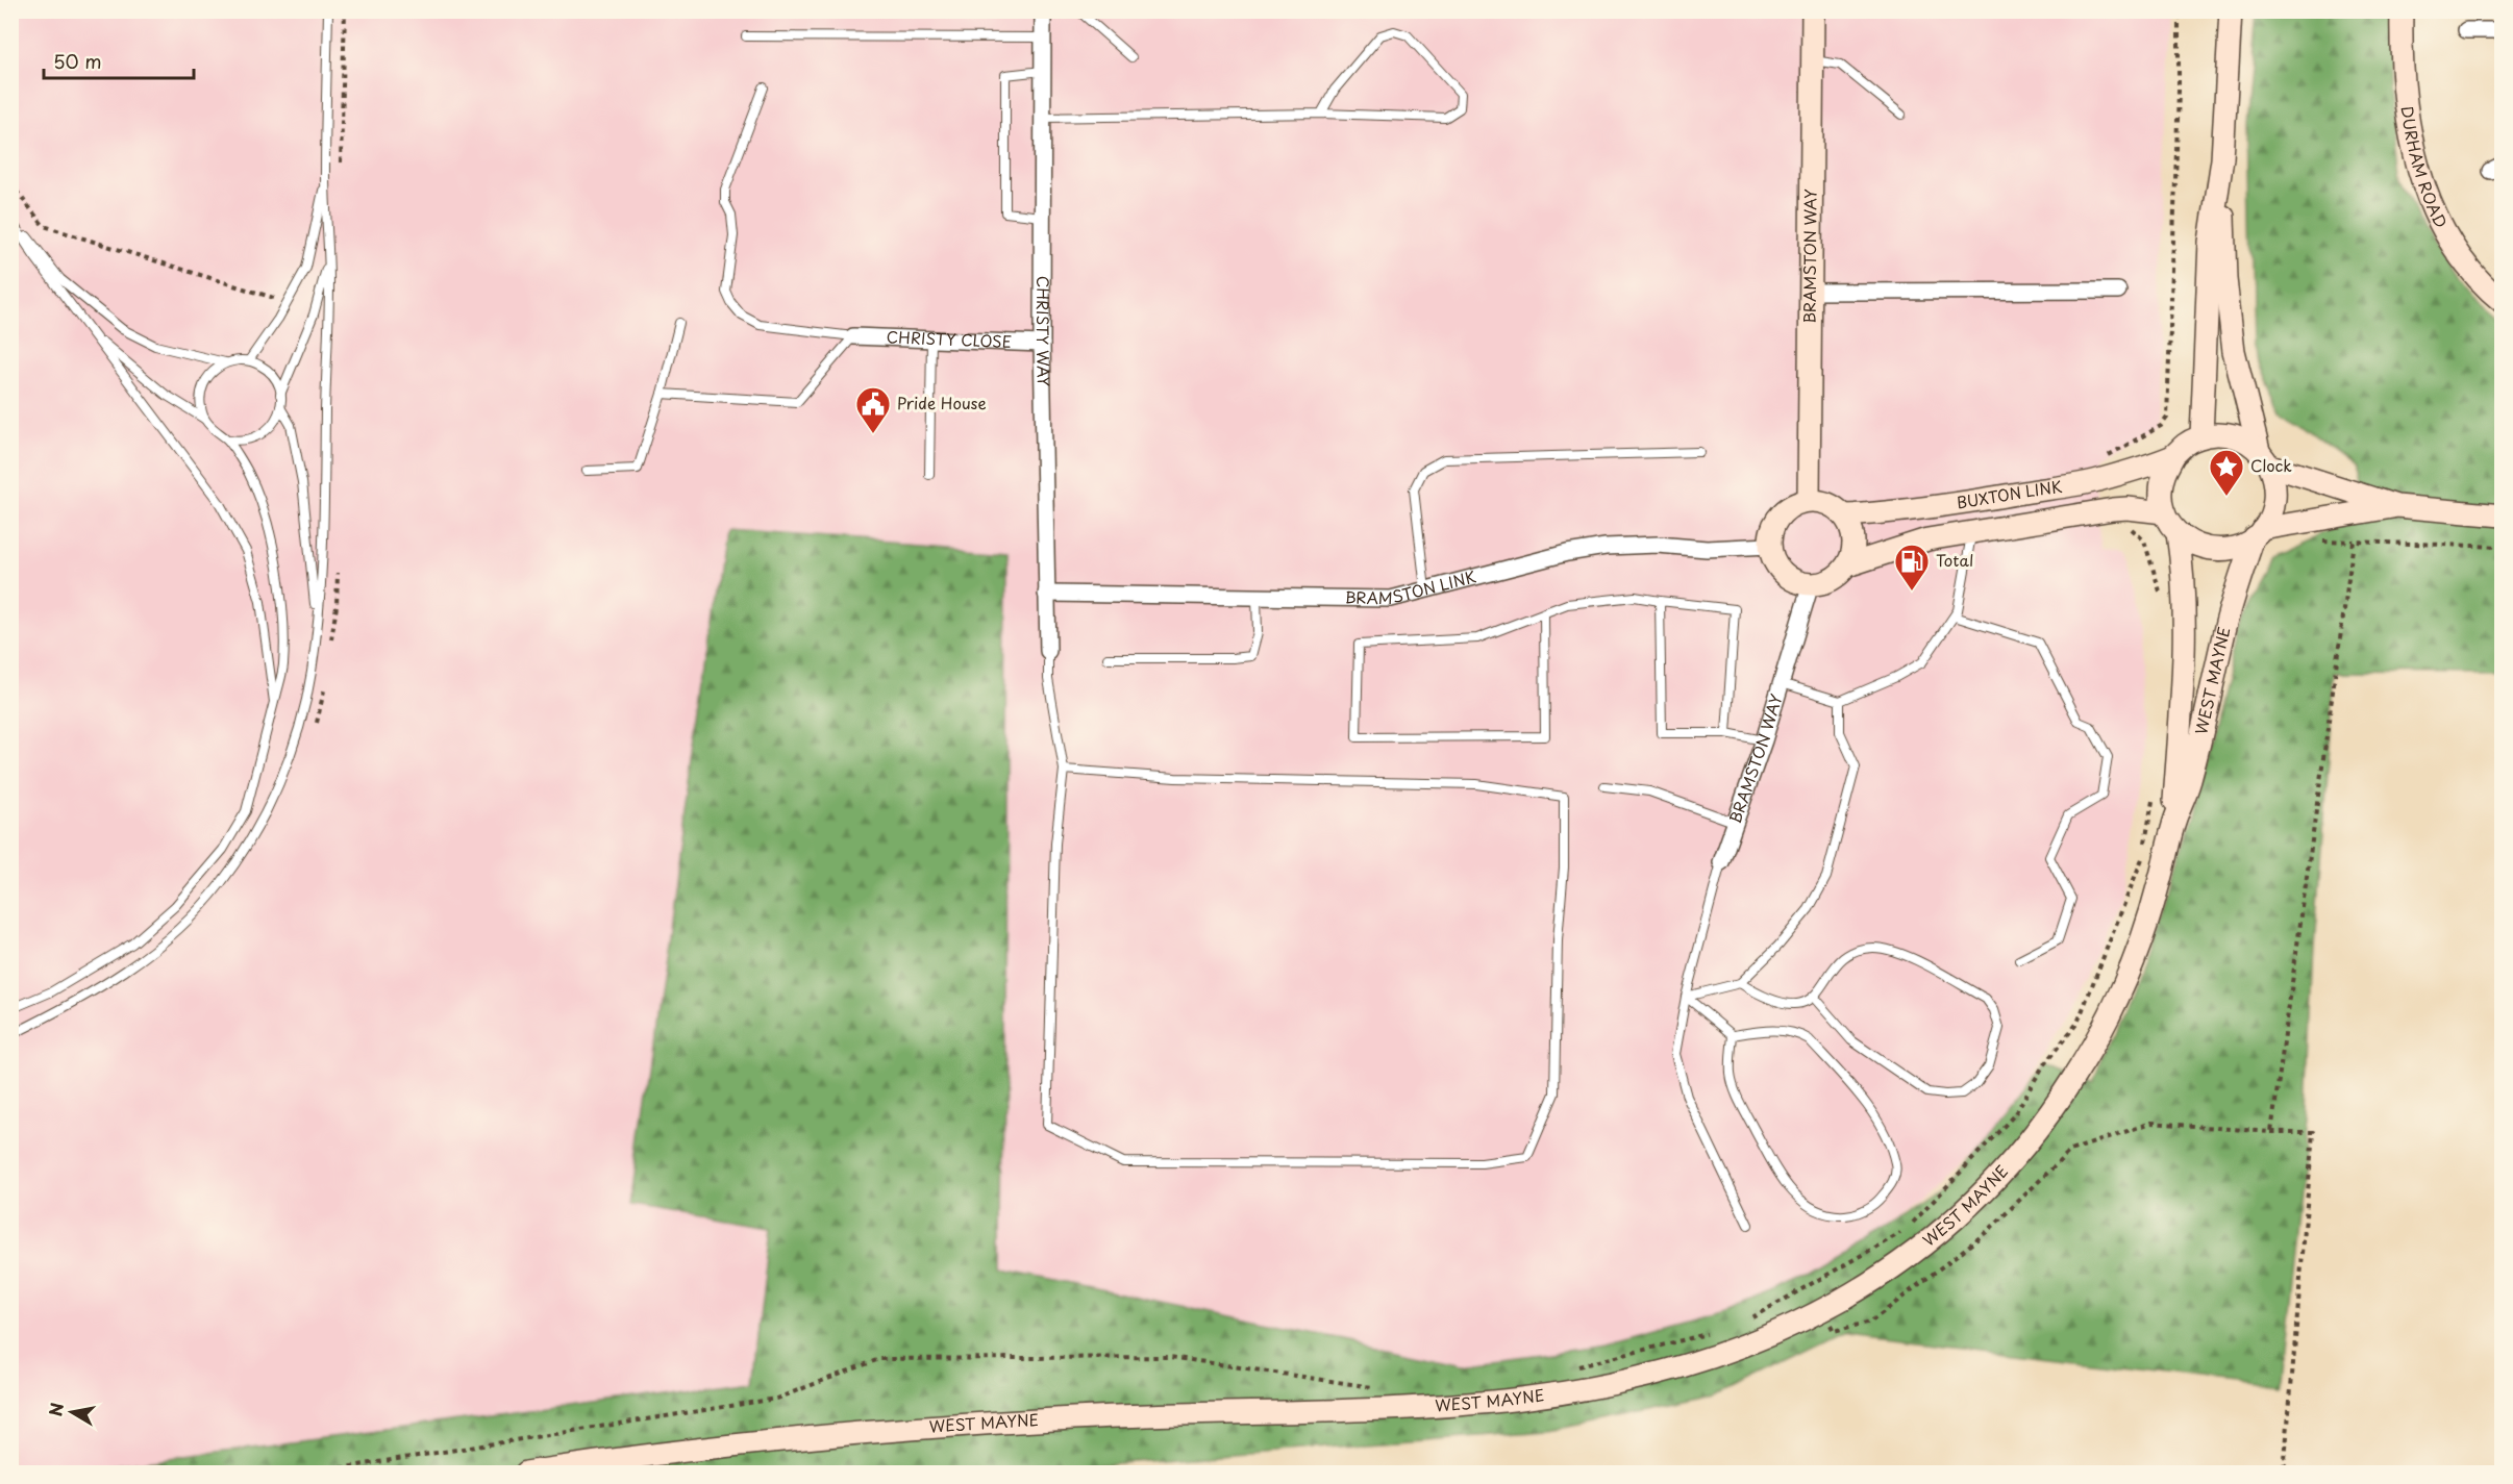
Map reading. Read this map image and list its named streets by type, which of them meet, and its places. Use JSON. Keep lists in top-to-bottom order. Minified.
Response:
{"streets":{"main road":["DURHAM ROAD","BRAMSTON WAY","BUXTON LINK","WEST MAYNE"],"street":["CHRISTY WAY","CHRISTY CLOSE","BRAMSTON LINK"]},"crossings":[["BRAMSTON WAY","BUXTON LINK"],["BRAMSTON WAY","BRAMSTON LINK"],["CHRISTY WAY","CHRISTY CLOSE"],["CHRISTY WAY","BRAMSTON LINK"],["BUXTON LINK","BRAMSTON LINK"],["BUXTON LINK","WEST MAYNE"]],"places":{"public building":["Pride House"],"place":["Clock"],"fuel station":["Total"]},"scale_bar":"50 m","north":"left"}
